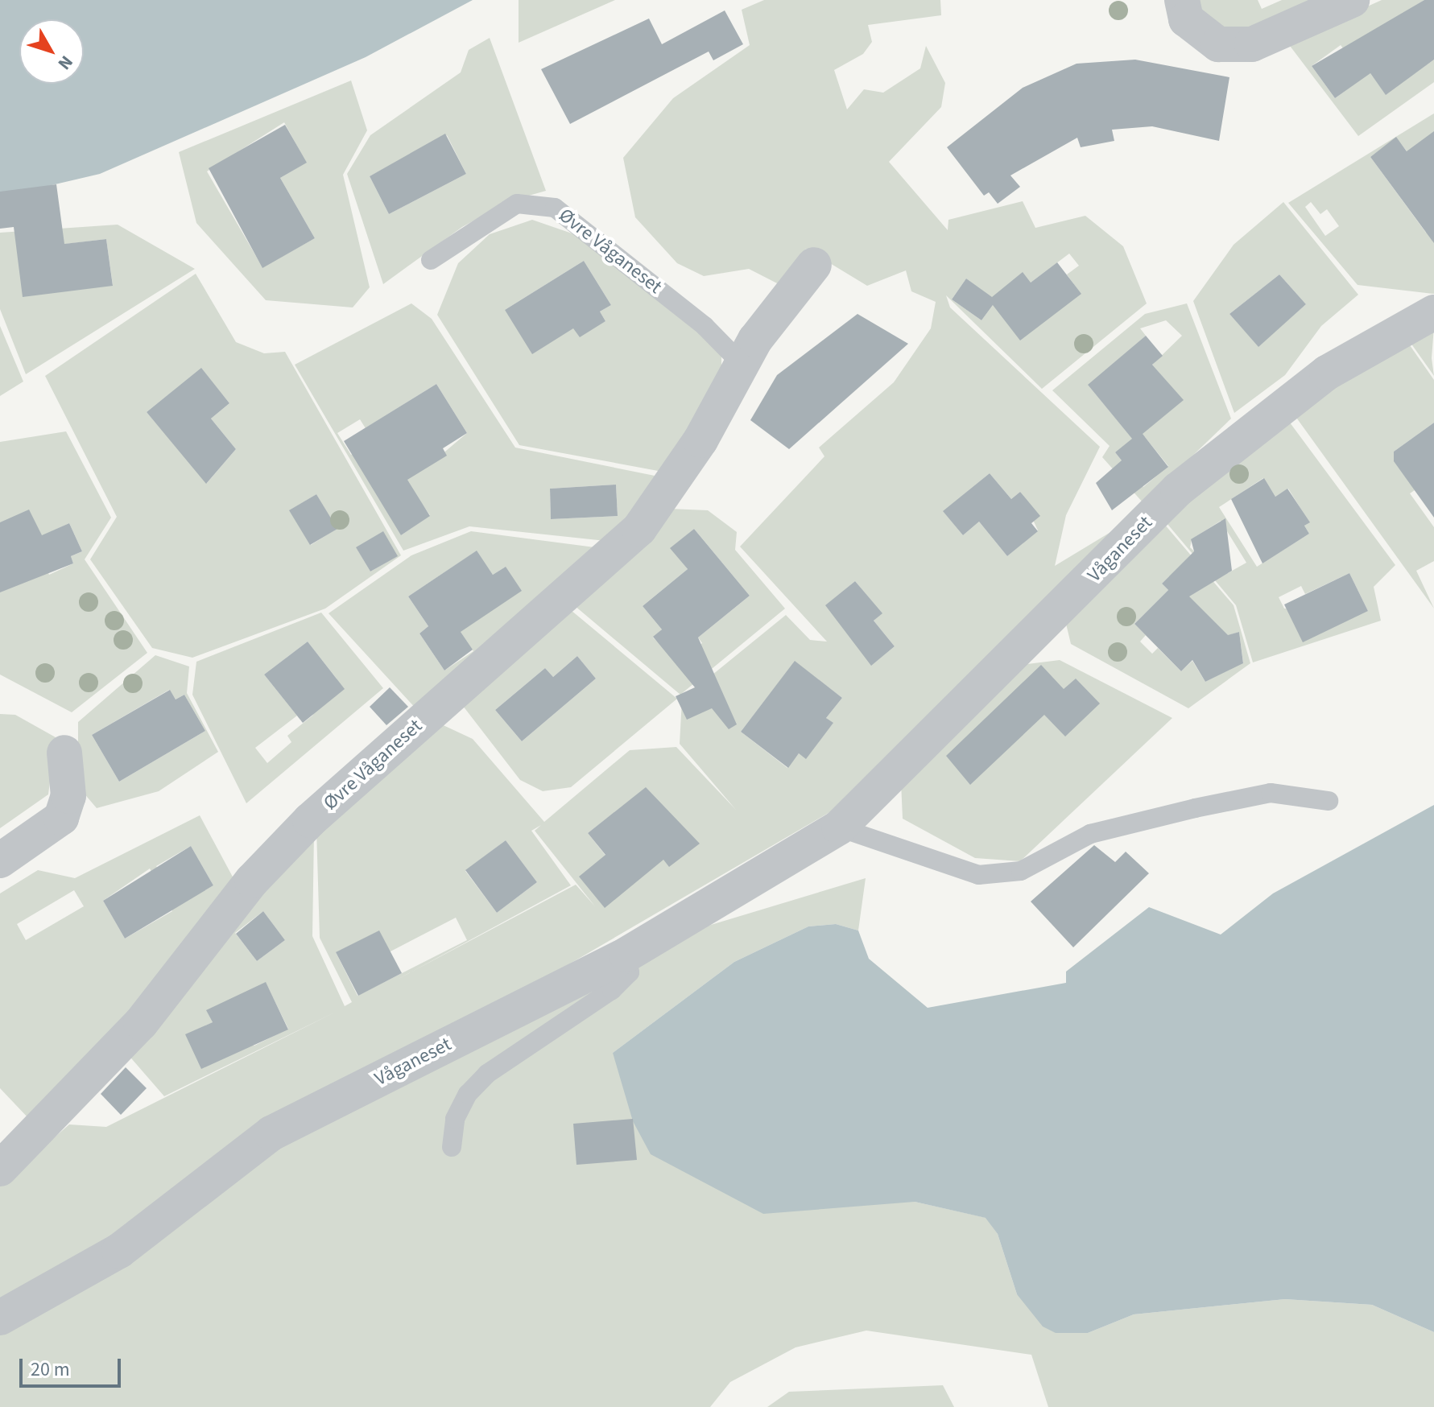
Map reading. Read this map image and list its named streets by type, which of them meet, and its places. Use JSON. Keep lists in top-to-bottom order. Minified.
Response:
{"streets":{"street":["Øvre Våganeset","Våganeset"]},"scale_bar":"20 m","north":"bottom right"}
